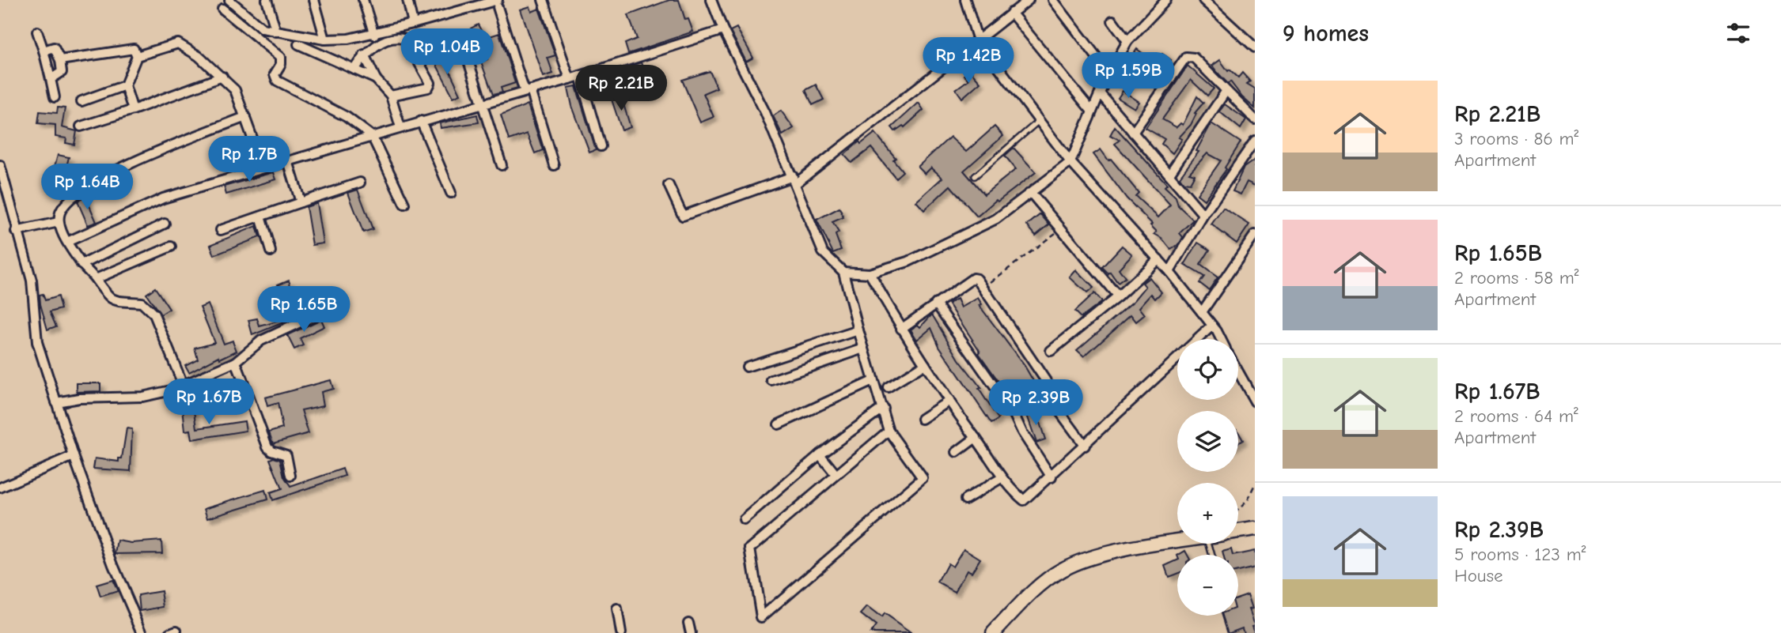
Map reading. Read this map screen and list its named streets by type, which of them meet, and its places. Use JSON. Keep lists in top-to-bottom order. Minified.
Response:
{"page":{"heading":"9 homes","price":["Rp 1.04B","Rp 1.42B","Rp 1.59B","Rp 2.21B","Rp 1.7B","Rp 1.64B","Rp 1.65B","Rp 1.67B","Rp 2.39B"],"list":[{"name":"Rp 2.21B","note":"3 rooms · 86 m² · Apartment"},{"name":"Rp 1.65B","note":"2 rooms · 58 m² · Apartment"},{"name":"Rp 1.67B","note":"2 rooms · 64 m² · Apartment"},{"name":"Rp 2.39B","note":"5 rooms · 123 m² · House"}],"map_buttons":["+","−"]}}
